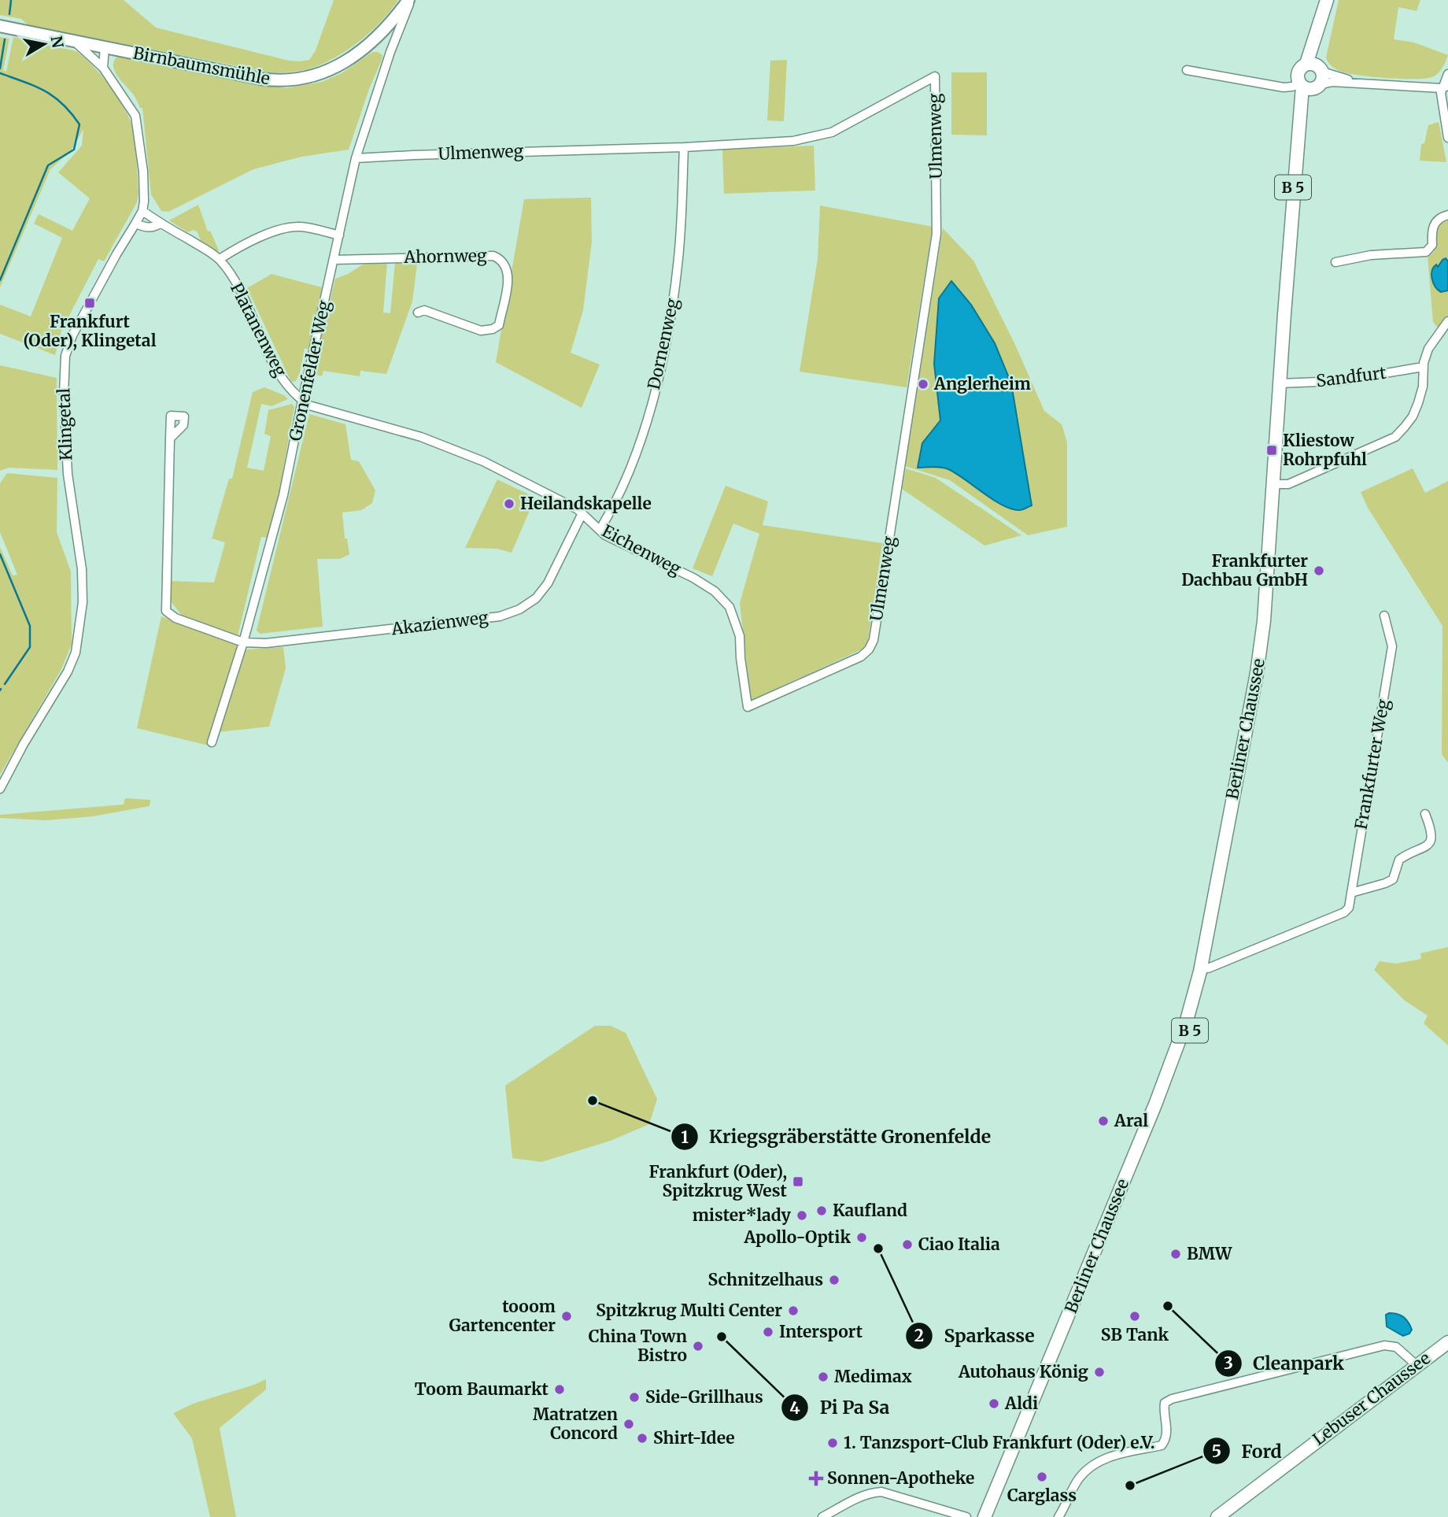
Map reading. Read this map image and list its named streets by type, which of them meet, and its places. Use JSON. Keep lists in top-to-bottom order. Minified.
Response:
{"streets":{"main road":["Birnbaumsmühle","B 5","Berliner Chaussee","Lebuser Chaussee"],"street":["Ulmenweg","Ahornweg","Platanenweg","Dornenweg","Gronenfelder Weg","Sandfurt","Klingetal","Eichenweg","Akazienweg","Frankfurter Weg"]},"crossings":[["Birnbaumsmühle","Gronenfelder Weg"],["Birnbaumsmühle","Klingetal"],["Ulmenweg","Dornenweg"],["Ulmenweg","Gronenfelder Weg"],["Ulmenweg","Eichenweg"],["Ahornweg","Gronenfelder Weg"],["Platanenweg","Gronenfelder Weg"],["Platanenweg","Klingetal"],["Platanenweg","Eichenweg"],["Dornenweg","Eichenweg"],["Gronenfelder Weg","Eichenweg"],["Gronenfelder Weg","Akazienweg"],["Sandfurt","Berliner Chaussee"],["Eichenweg","Akazienweg"],["Berliner Chaussee","Frankfurter Weg"]],"places":{"transit":["Frankfurt (Oder), Klingetal","Kliestow Rohrpfuhl","Frankfurt (Oder), Spitzkrug West"],"other":["Anglerheim","Heilandskapelle","Frankfurter Dachbau GmbH","Kriegsgräberstätte Gronenfelde","Aral","Kaufland","mister*lady","Apollo-Optik","Ciao Italia","Sparkasse","BMW","Schnitzelhaus","Cleanpark","Spitzkrug Multi Center","tooom Gartencenter","SB Tank","Intersport","Pi Pa Sa","China Town Bistro","Autohaus König","Medimax","Toom Baumarkt","Side-Grillhaus","Aldi","Matratzen Concord","Shirt-Idee","1. Tanzsport-Club Frankfurt (Oder) e.V.","Carglass","Ford"],"health":["Sonnen-Apotheke"]},"north":"right"}
